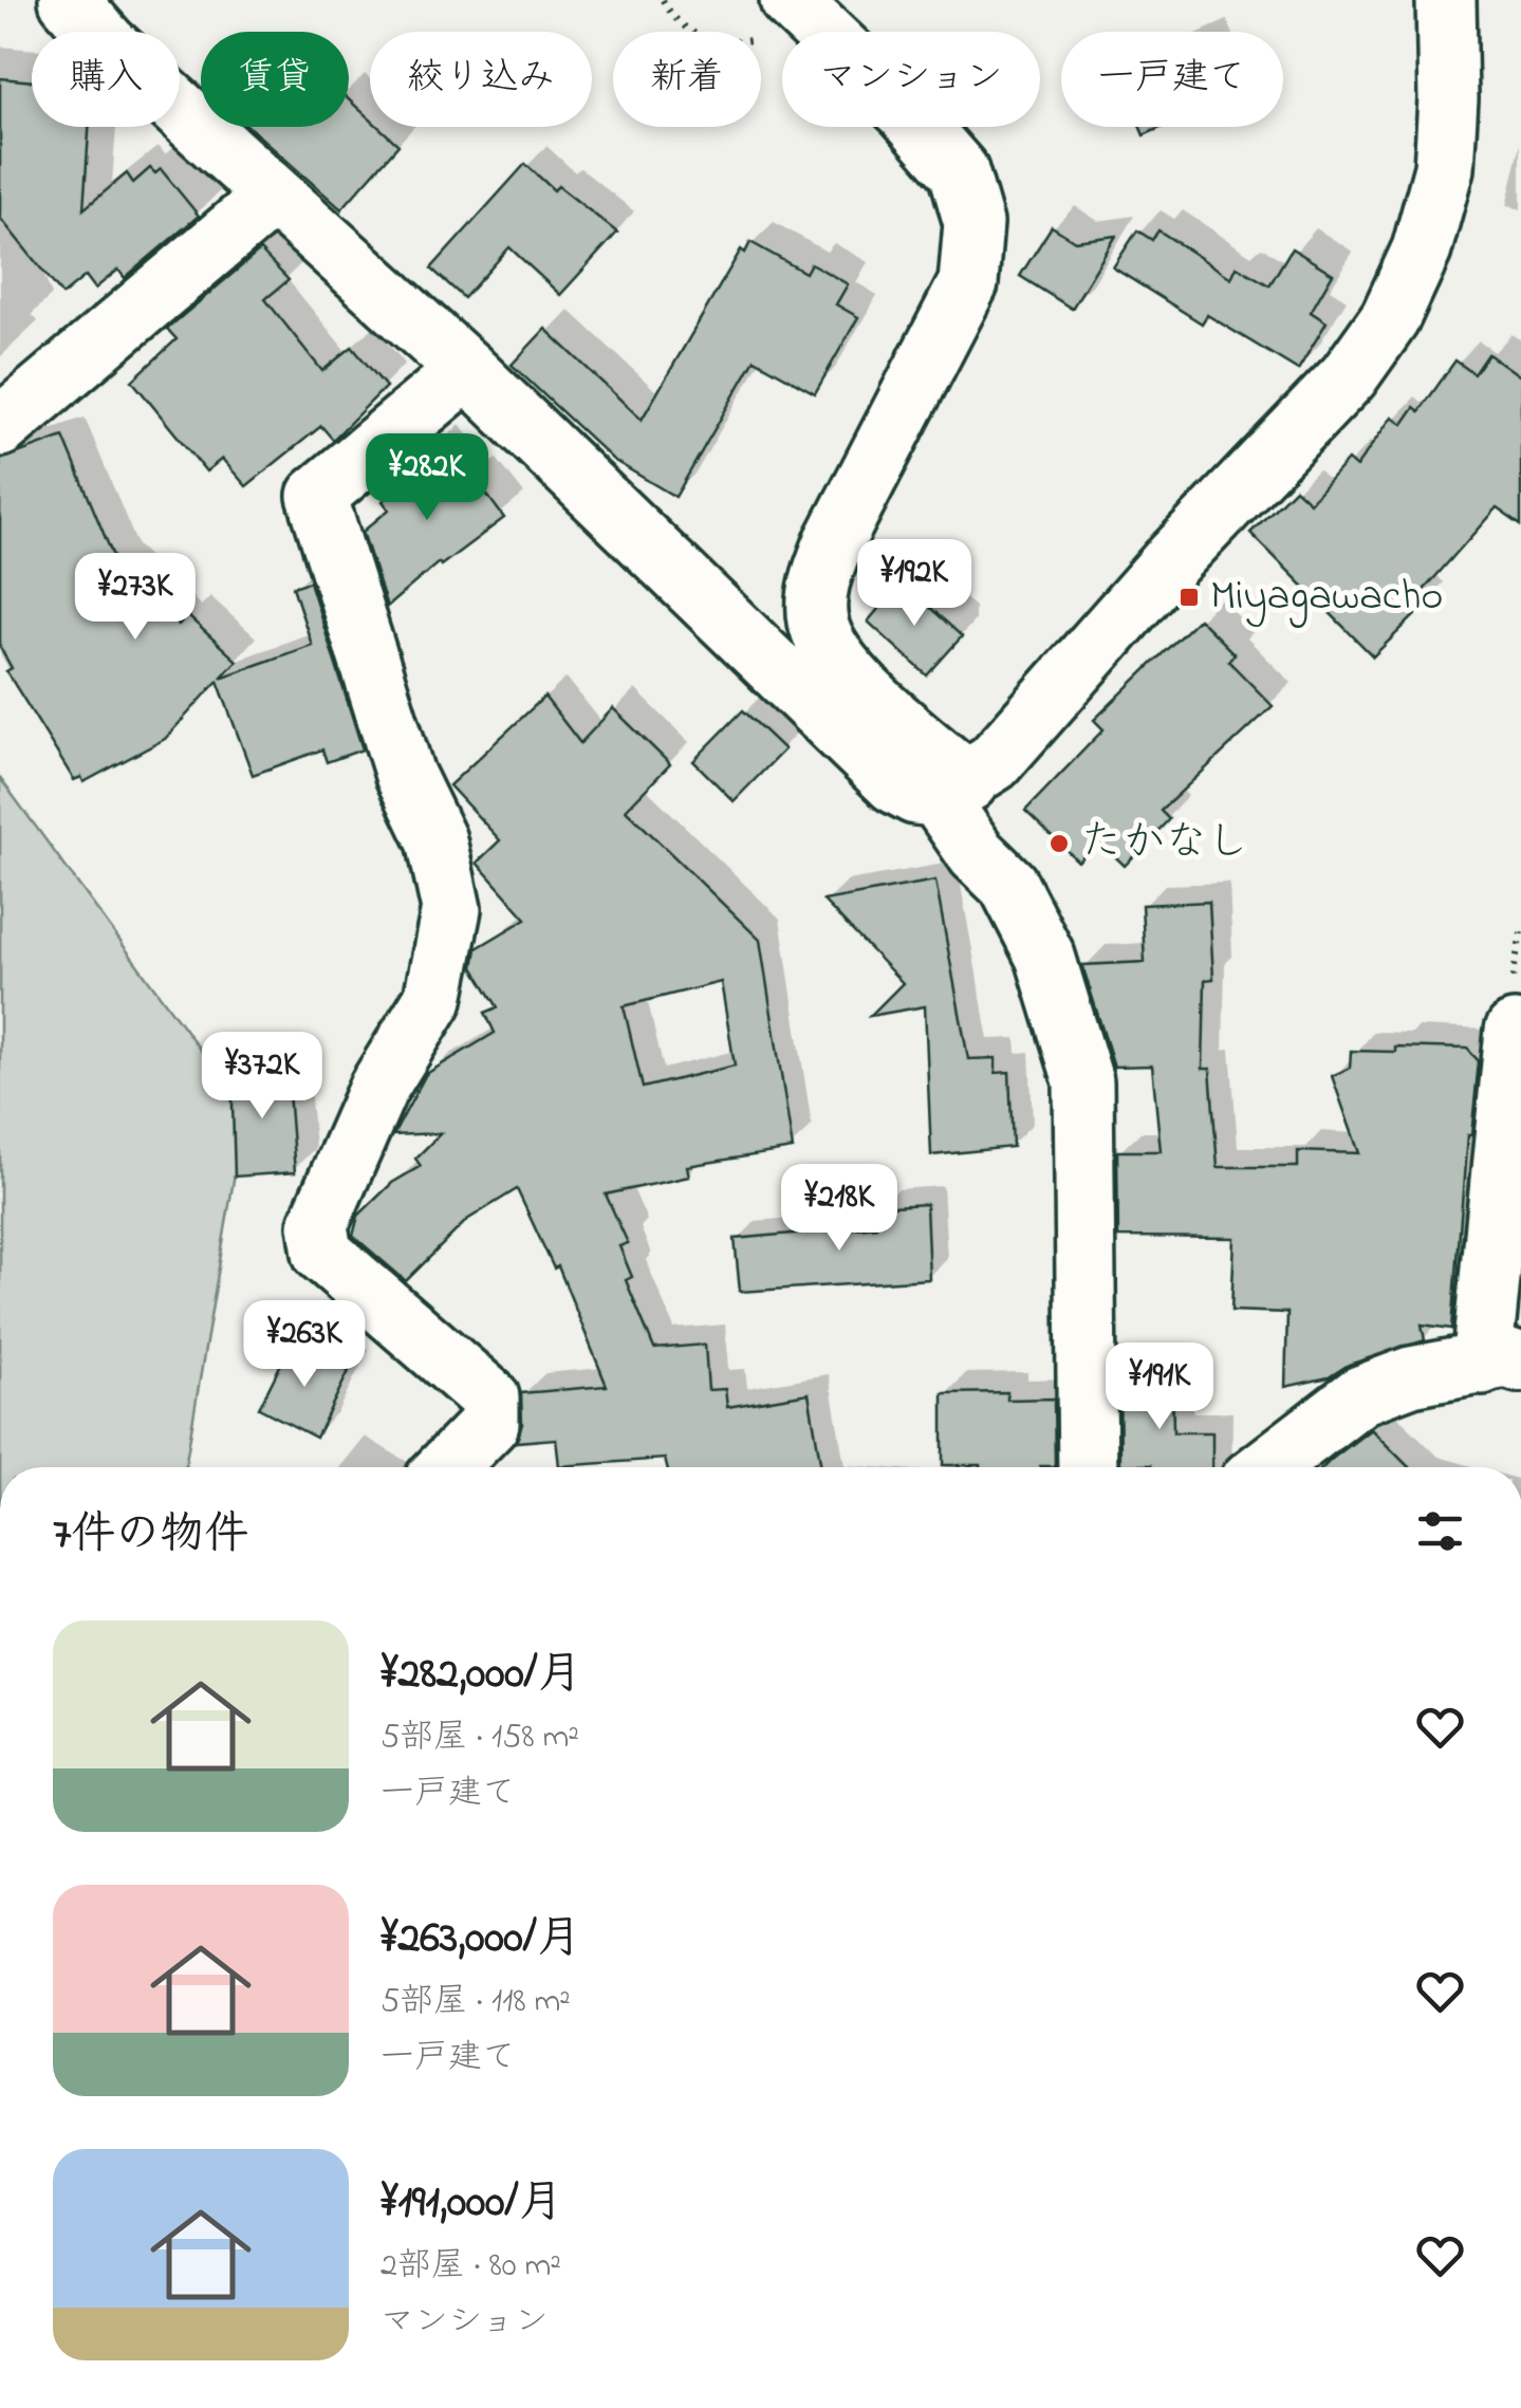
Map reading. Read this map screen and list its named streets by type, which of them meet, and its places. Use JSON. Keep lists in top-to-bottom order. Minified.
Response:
{"places":{"transit":["Miyagawacho"],"other":["たかなし"]},"page":{"chip":["購入","賃貸","絞り込み","新着","マンション","一戸建て"],"price":["¥282K","¥192K","¥273K","¥372K","¥218K","¥263K","¥191K"],"heading":"7件の物件","list":[{"name":"¥282,000/月","note":"5部屋 · 158 m² · 一戸建て"},{"name":"¥263,000/月","note":"5部屋 · 118 m² · 一戸建て"},{"name":"¥191,000/月","note":"2部屋 · 80 m² · マンション"}]}}
